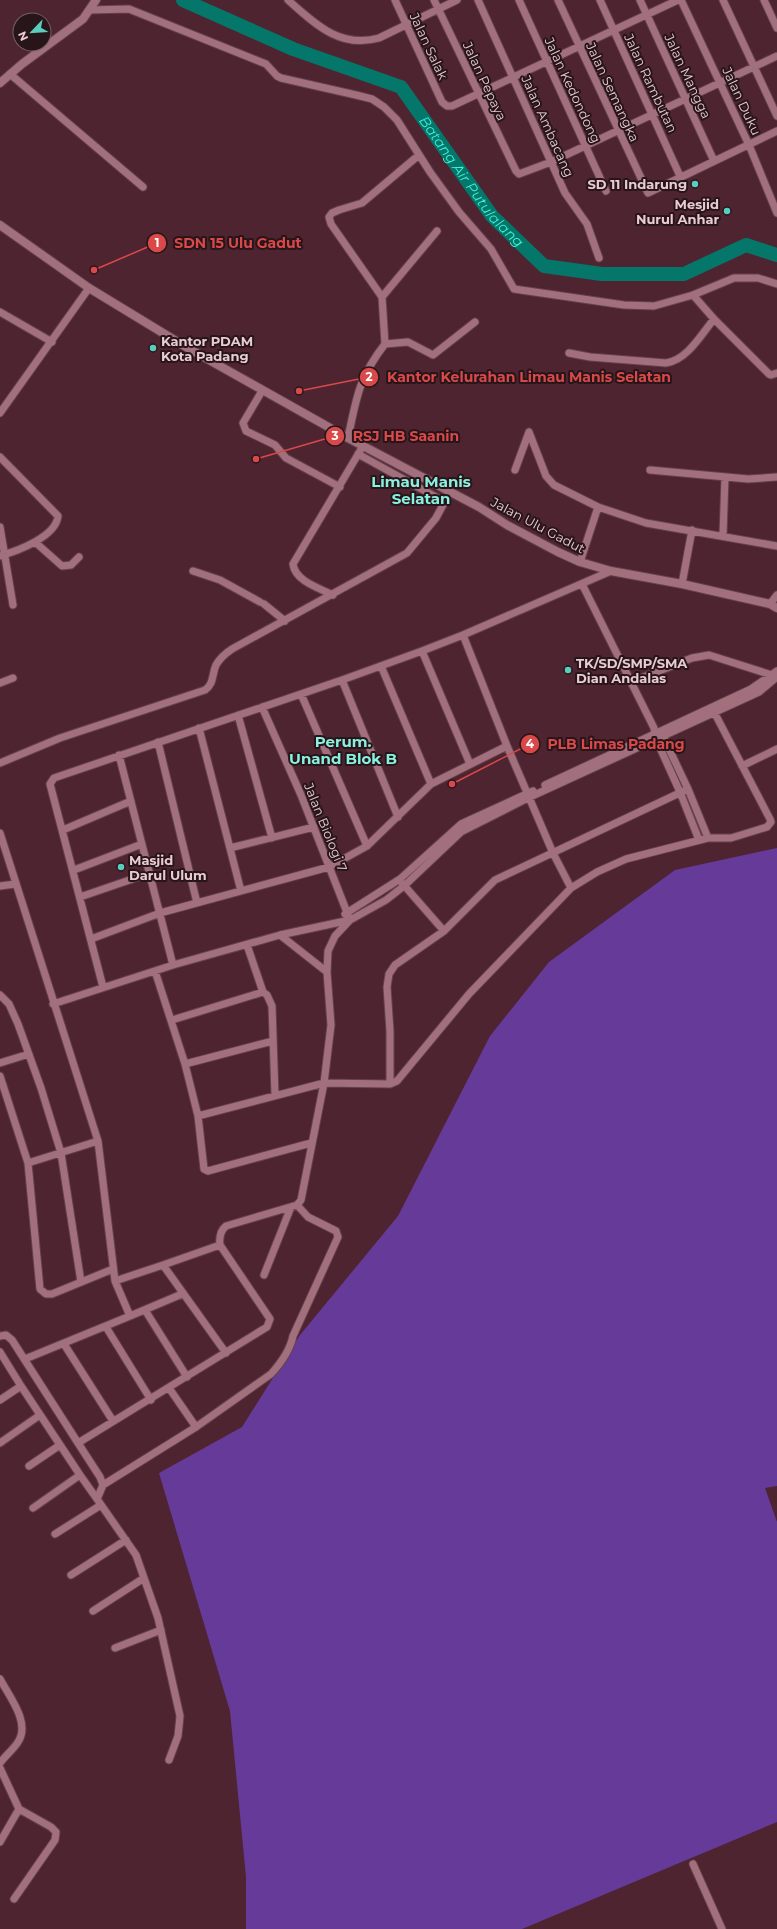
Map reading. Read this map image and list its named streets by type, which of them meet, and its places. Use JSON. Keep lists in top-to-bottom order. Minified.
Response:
{"streets":{"street":["Jalan Salak","Jalan Mangga","Jalan Pepaya","Jalan Rambutan","Jalan Kedondong","Jalan Semangka","Jalan Duku","Jalan Ambacang","Jalan Ulu Gadut","Jalan Biologi 7"]},"crossings":[["Jalan Salak","Jalan Pepaya"],["Jalan Pepaya","Jalan Ambacang"],["Jalan Rambutan","Jalan Semangka"]],"districts":["Limau Manis Selatan","Perum. Unand Blok B"],"water":["Batang Air Putulalang"],"places":["SD 11 Indarung","Mesjid Nurul Anhar","SDN 15 Ulu Gadut","Kantor PDAM Kota Padang","Kantor Kelurahan Limau Manis Selatan","RSJ HB Saanin","TK/SD/SMP/SMA Dian Andalas","PLB Limas Padang","Masjid Darul Ulum"],"north":"bottom left"}
